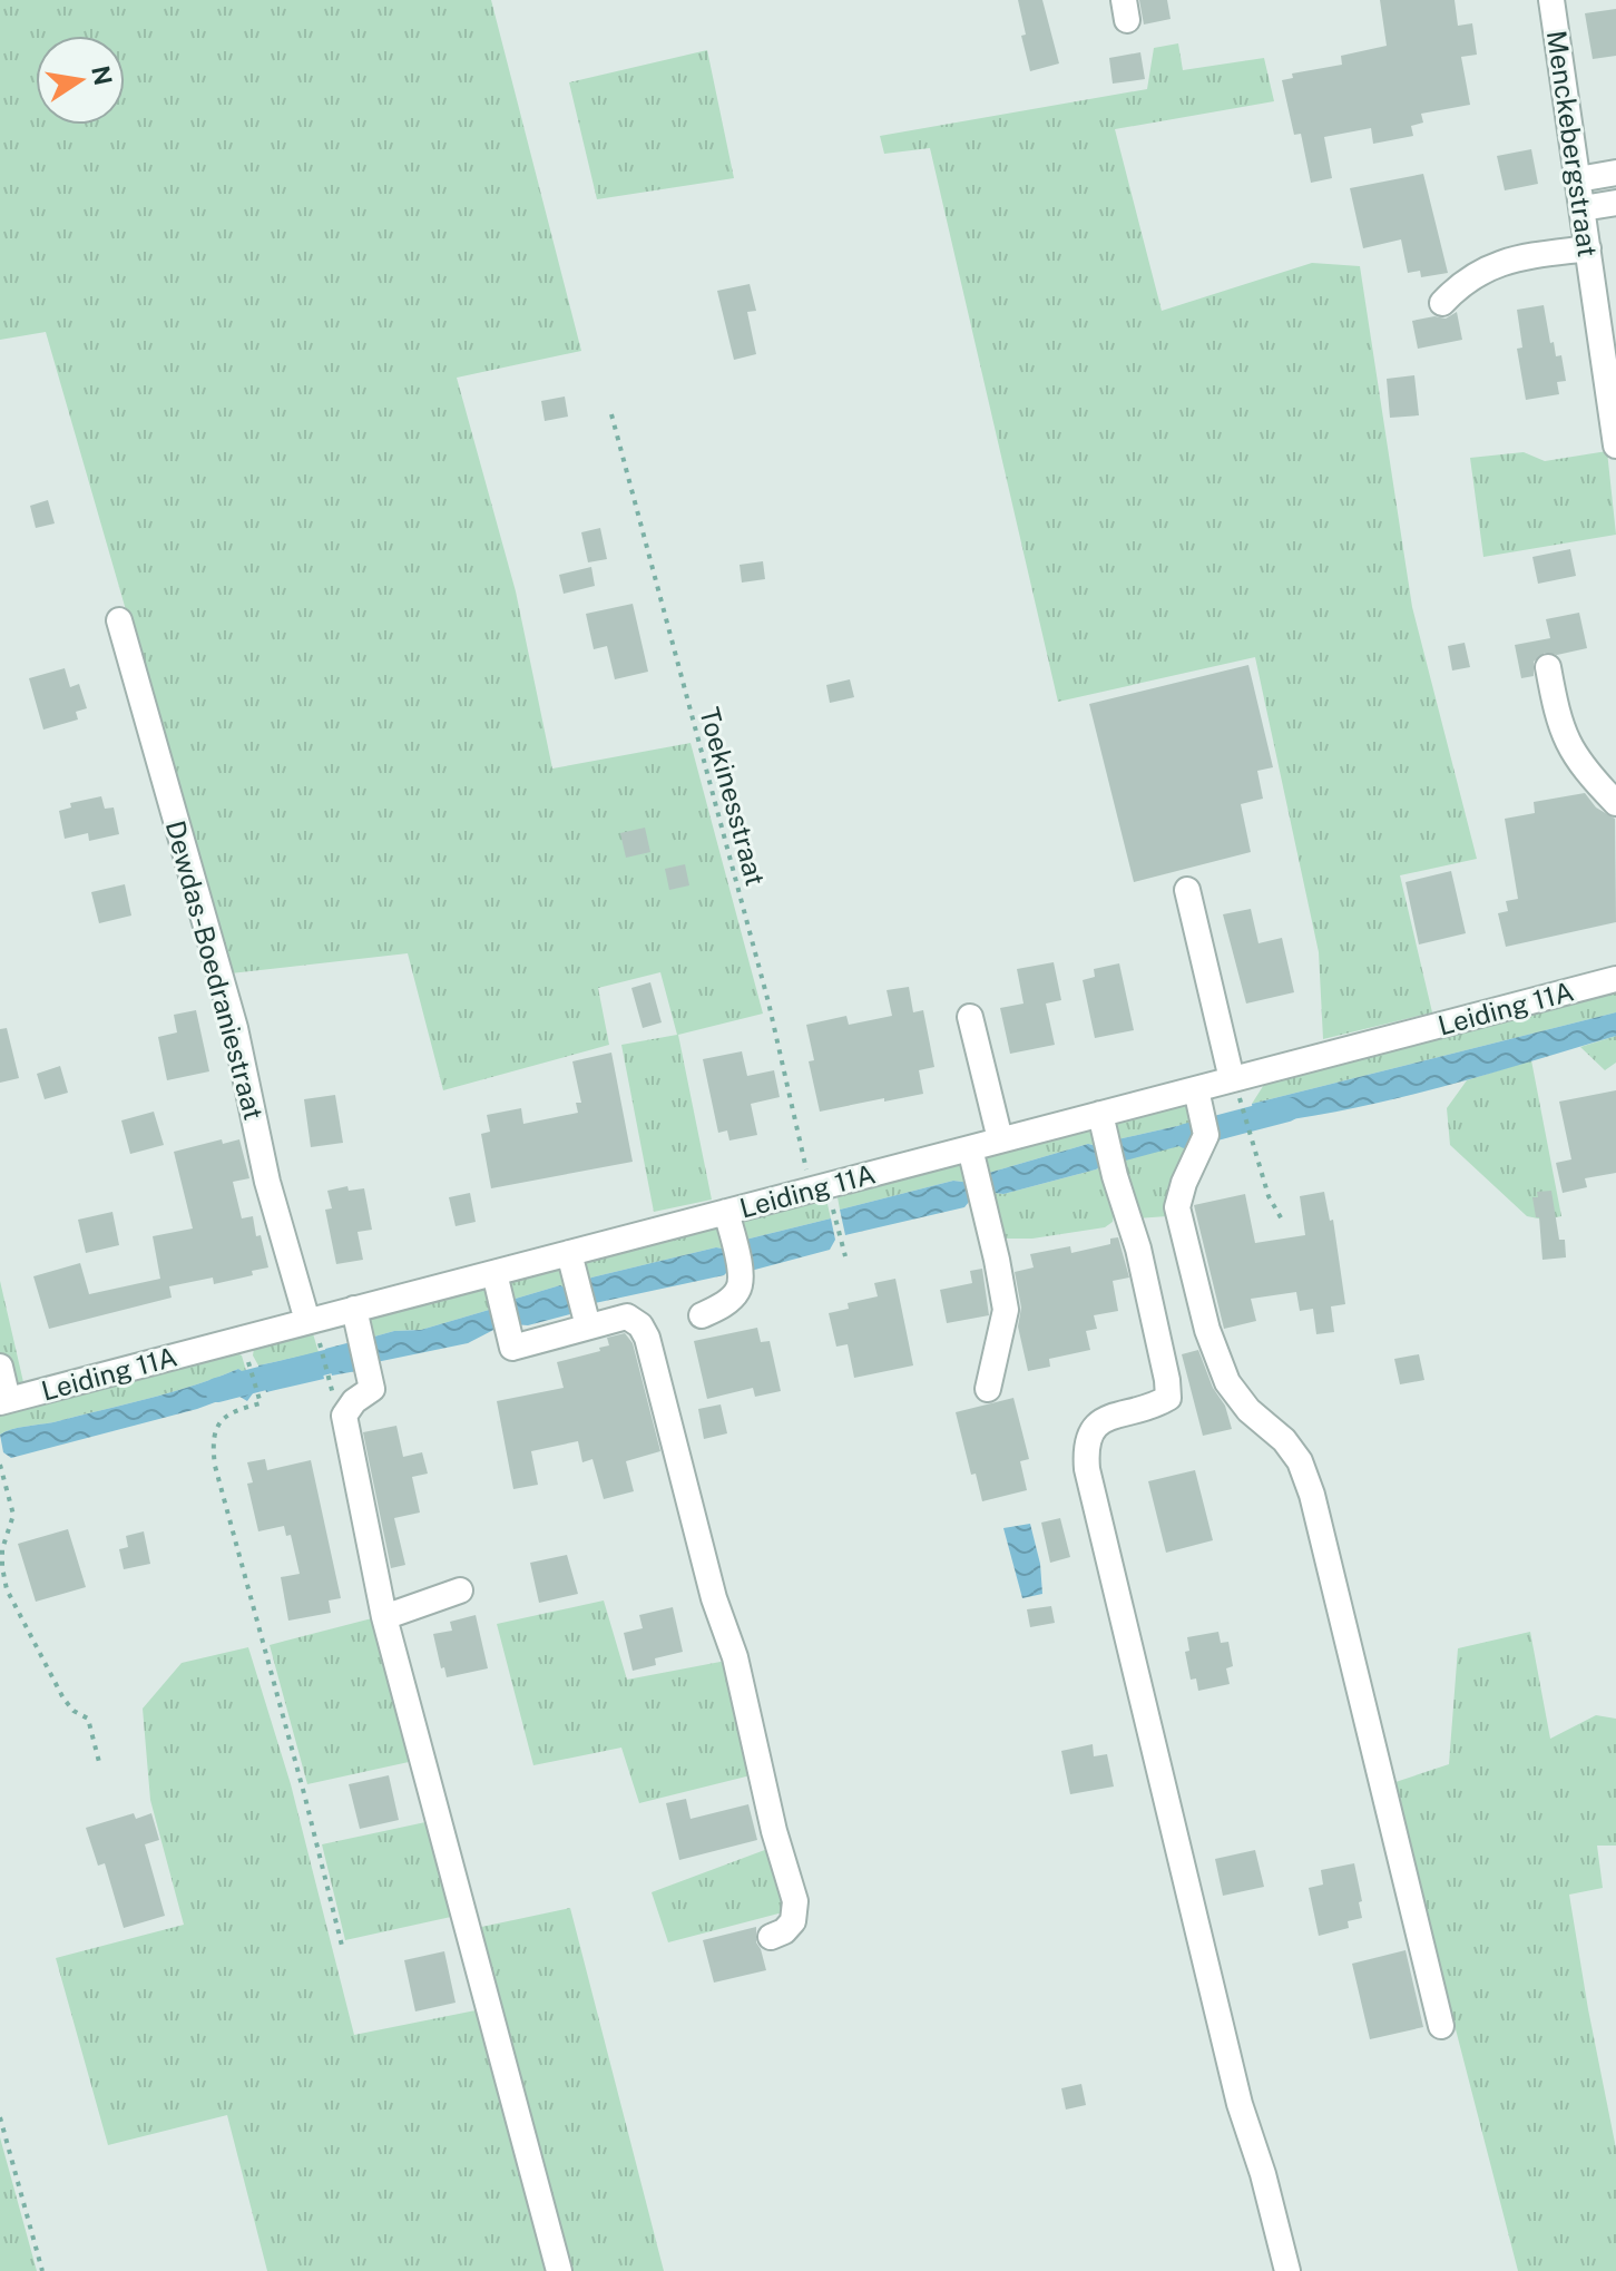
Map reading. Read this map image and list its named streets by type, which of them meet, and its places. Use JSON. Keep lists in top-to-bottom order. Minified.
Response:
{"streets":{"street":["Menckebergstraat","Dewdas-Boedraniestraat","Leiding 11A"],"path":["Toekinesstraat"]},"crossings":[["Toekinesstraat","Leiding 11A"],["Dewdas-Boedraniestraat","Leiding 11A"]],"north":"right"}
